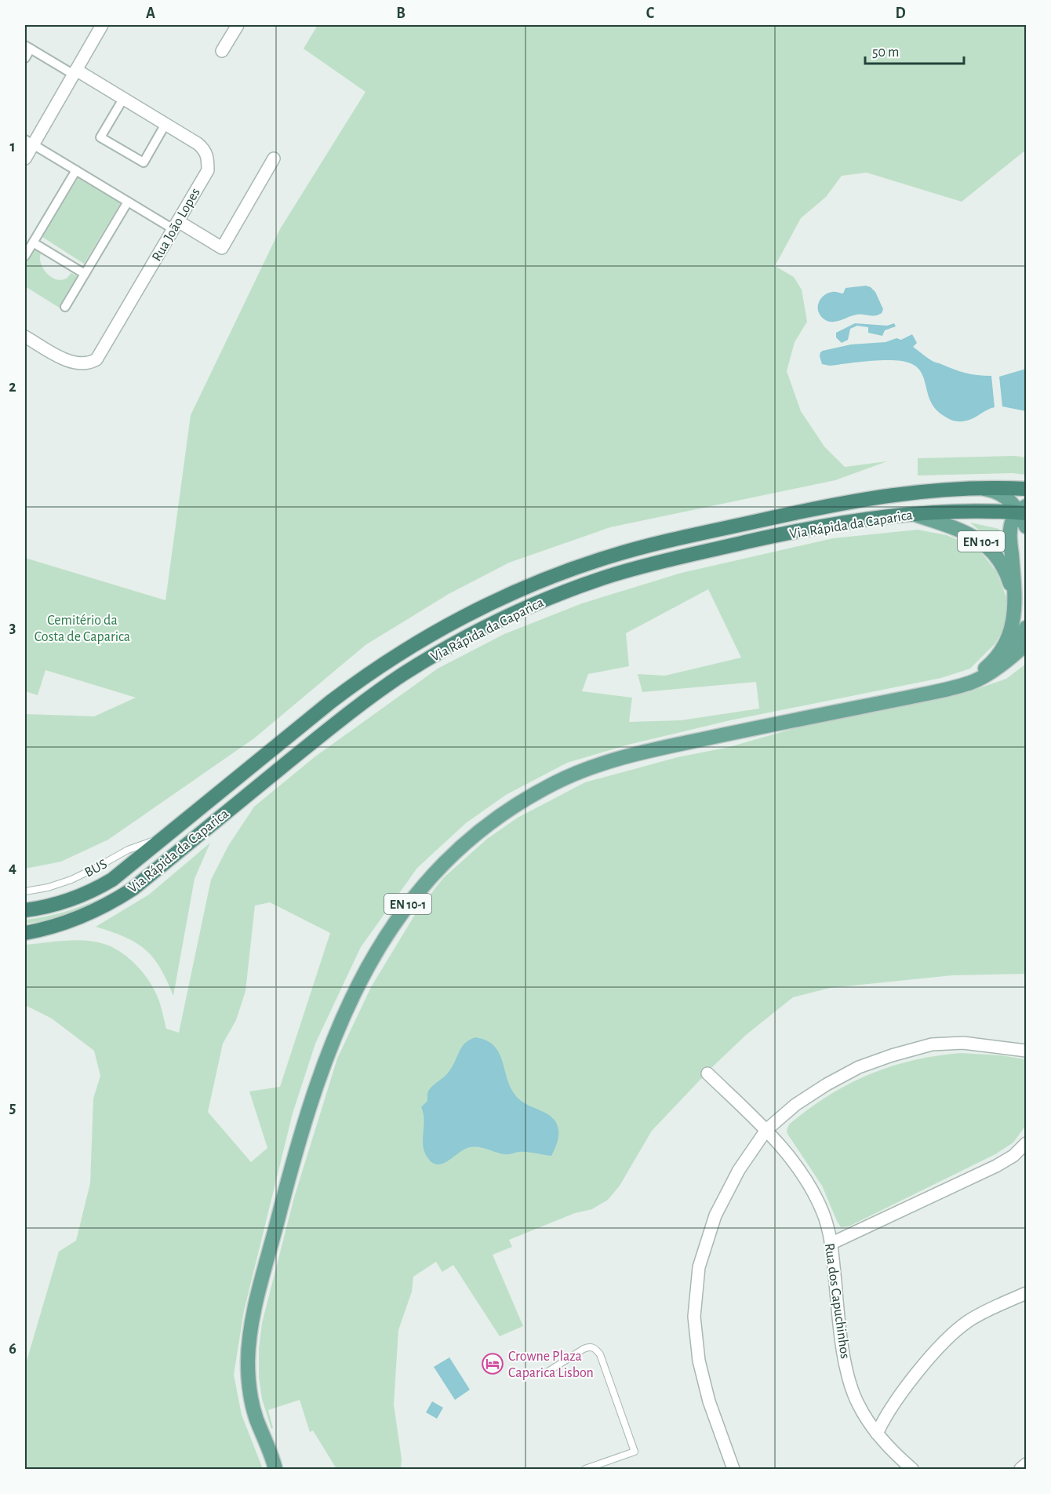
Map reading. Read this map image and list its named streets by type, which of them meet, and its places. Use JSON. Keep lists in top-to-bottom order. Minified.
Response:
{"streets":{"highway":["Via Rápida da Caparica"],"main road":["EN 10-1"],"street":["Rua João Lopes","Rua dos Capuchinhos"],"lane":["BUS"]},"crossings":[["Via Rápida da Caparica","EN 10-1"],["Via Rápida da Caparica","BUS"]],"parks":["Cemitério da Costa de Caparica"],"places":{"hotel":["Crowne Plaza Caparica Lisbon"]},"scale_bar":"50 m","grid":{"columns":["A","B","C","D"],"rows":["1","2","3","4","5","6"]}}
